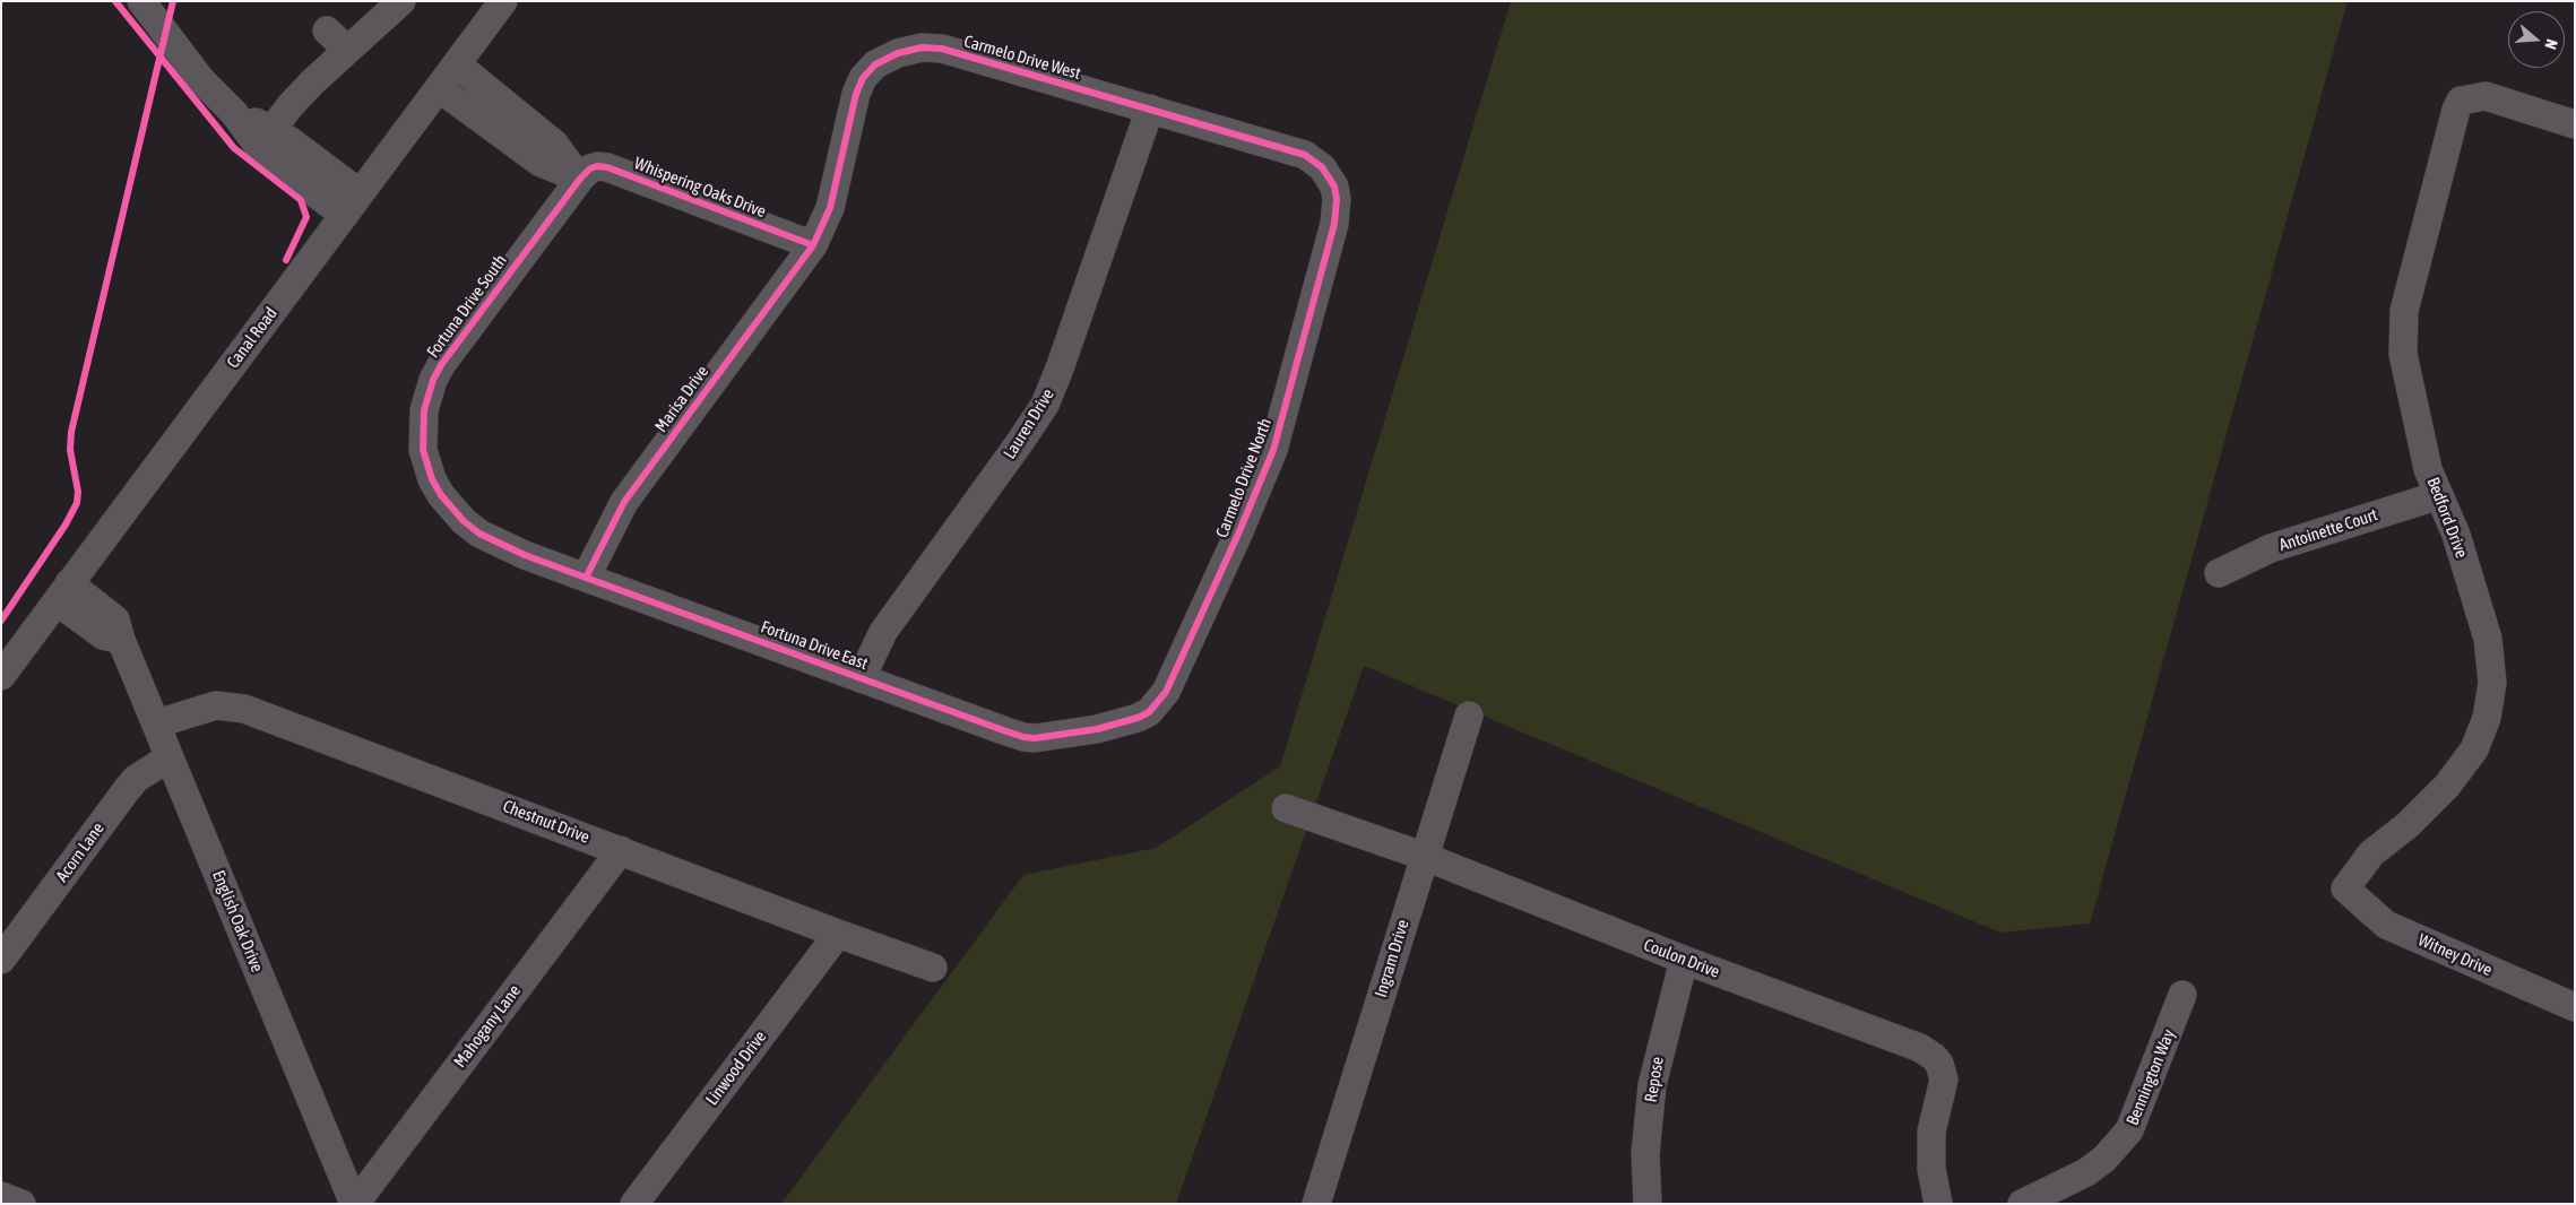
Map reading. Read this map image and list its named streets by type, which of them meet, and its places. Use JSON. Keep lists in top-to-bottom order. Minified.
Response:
{"streets":{"street":["Carmelo Drive West","Whispering Oaks Drive","Fortuna Drive South","Canal Road","Marisa Drive","Lauren Drive","Carmelo Drive North","Bedford Drive","Antoinette Court","Fortuna Drive East","Chestnut Drive","Acorn Lane","English Oak Drive","Witney Drive","Ingram Drive","Coulon Drive","Mahogany Lane","Linwood Drive","Bennington Way","Repose"]},"crossings":[["Carmelo Drive West","Whispering Oaks Drive"],["Carmelo Drive West","Marisa Drive"],["Carmelo Drive West","Lauren Drive"],["Carmelo Drive West","Carmelo Drive North"],["Whispering Oaks Drive","Fortuna Drive South"],["Whispering Oaks Drive","Marisa Drive"],["Fortuna Drive South","Fortuna Drive East"],["Canal Road","English Oak Drive"],["Marisa Drive","Fortuna Drive East"],["Lauren Drive","Fortuna Drive East"],["Carmelo Drive North","Fortuna Drive East"],["Bedford Drive","Antoinette Court"],["Bedford Drive","Witney Drive"],["Chestnut Drive","English Oak Drive"],["Chestnut Drive","Mahogany Lane"],["Chestnut Drive","Linwood Drive"],["Acorn Lane","English Oak Drive"],["English Oak Drive","Mahogany Lane"],["Ingram Drive","Coulon Drive"],["Coulon Drive","Repose"]],"north":"right"}
